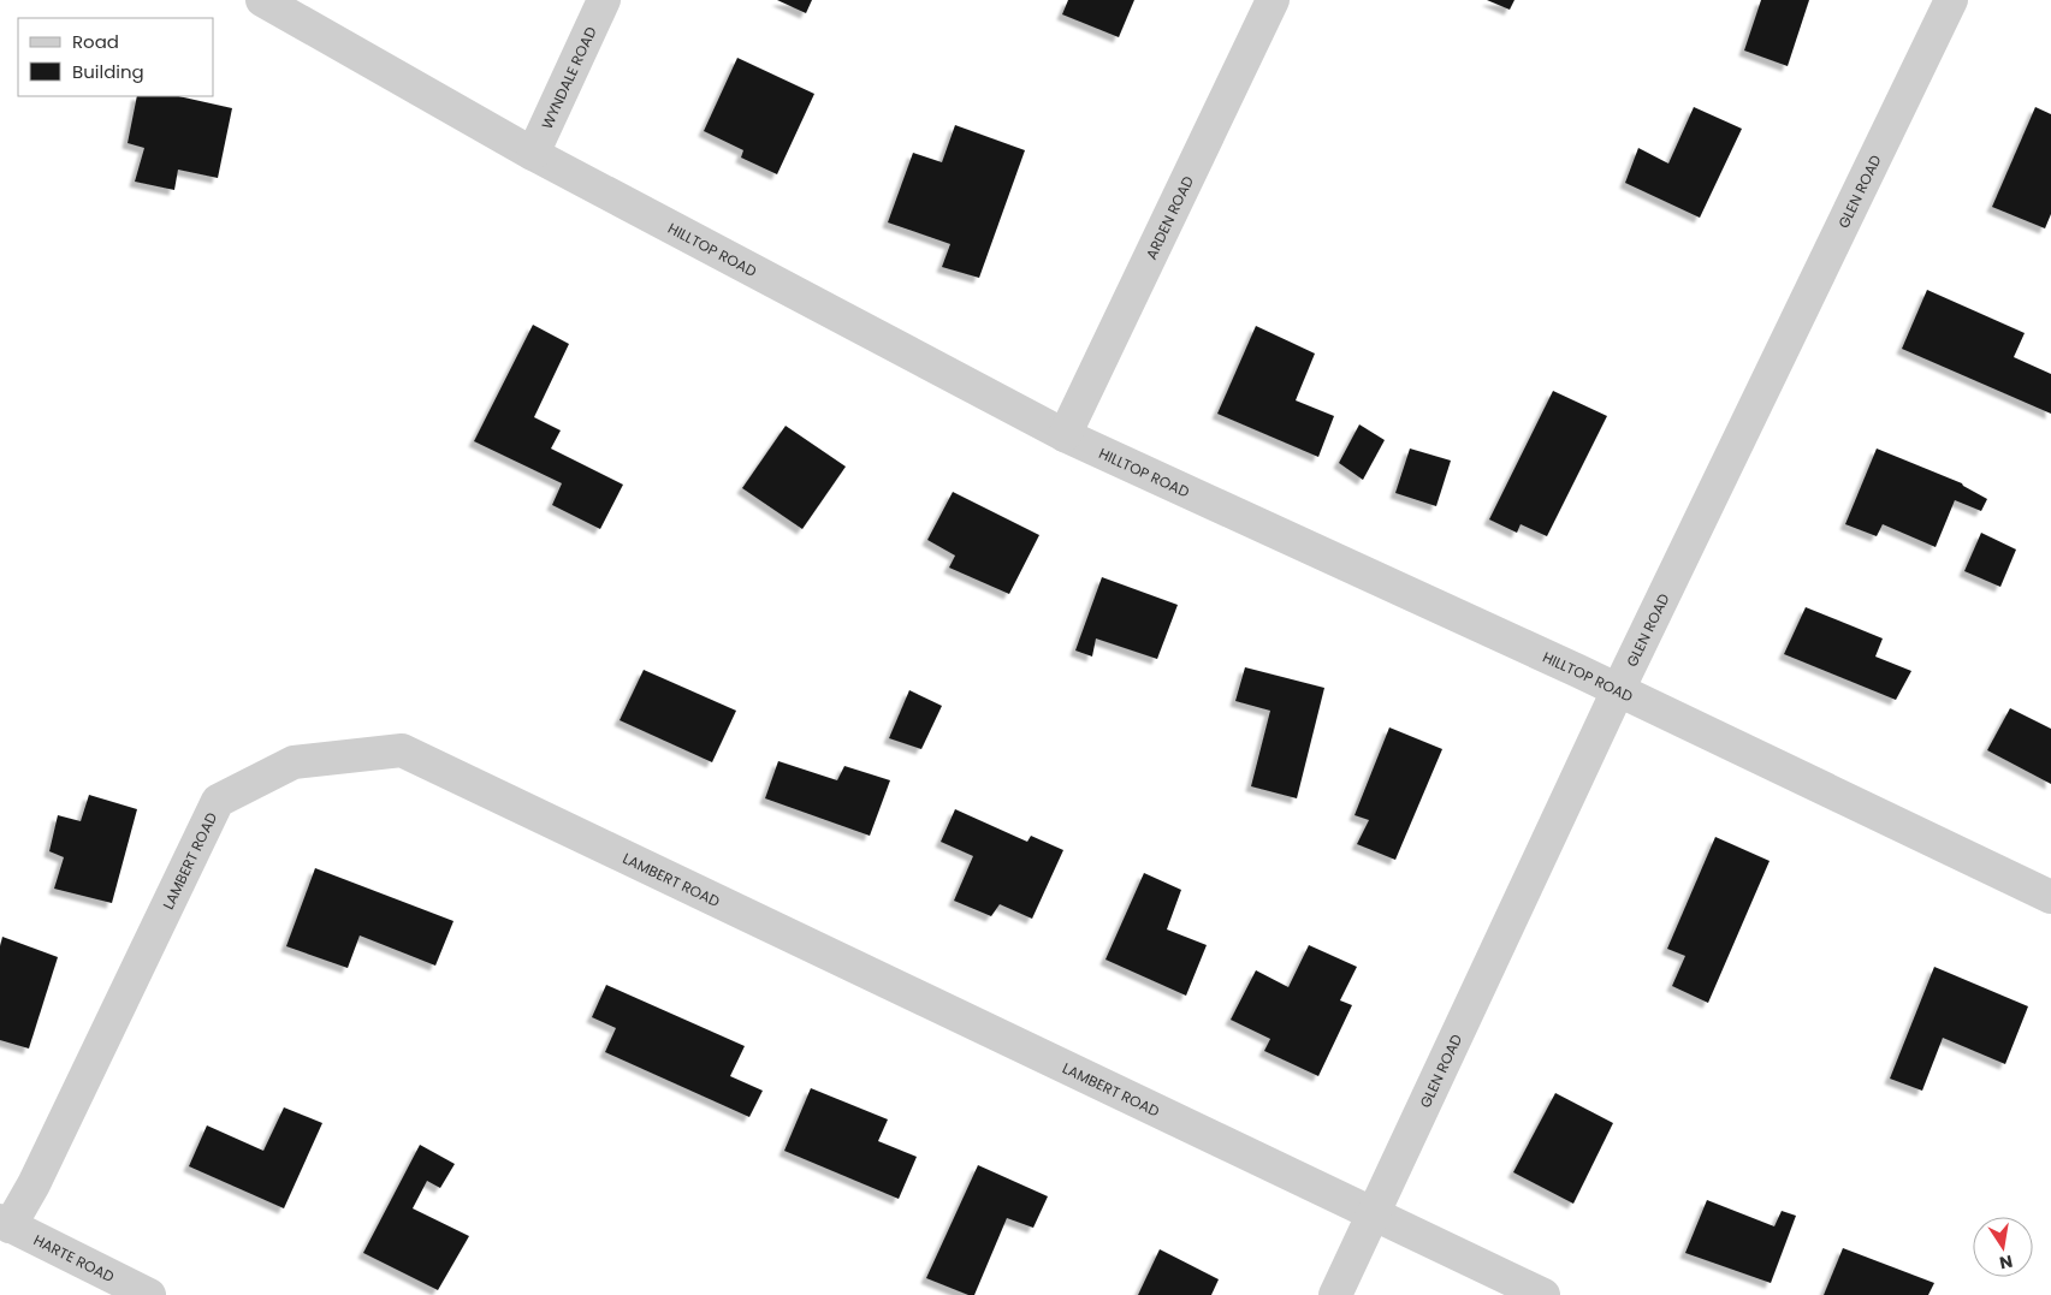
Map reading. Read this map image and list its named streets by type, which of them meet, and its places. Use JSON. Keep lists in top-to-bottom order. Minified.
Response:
{"streets":{"street":["WYNDALE ROAD","GLEN ROAD","ARDEN ROAD","HILLTOP ROAD","LAMBERT ROAD","HARTE ROAD"]},"crossings":[["WYNDALE ROAD","HILLTOP ROAD"],["GLEN ROAD","HILLTOP ROAD"],["GLEN ROAD","LAMBERT ROAD"],["ARDEN ROAD","HILLTOP ROAD"],["LAMBERT ROAD","HARTE ROAD"]],"legend":["Road","Building"],"north":"bottom"}
